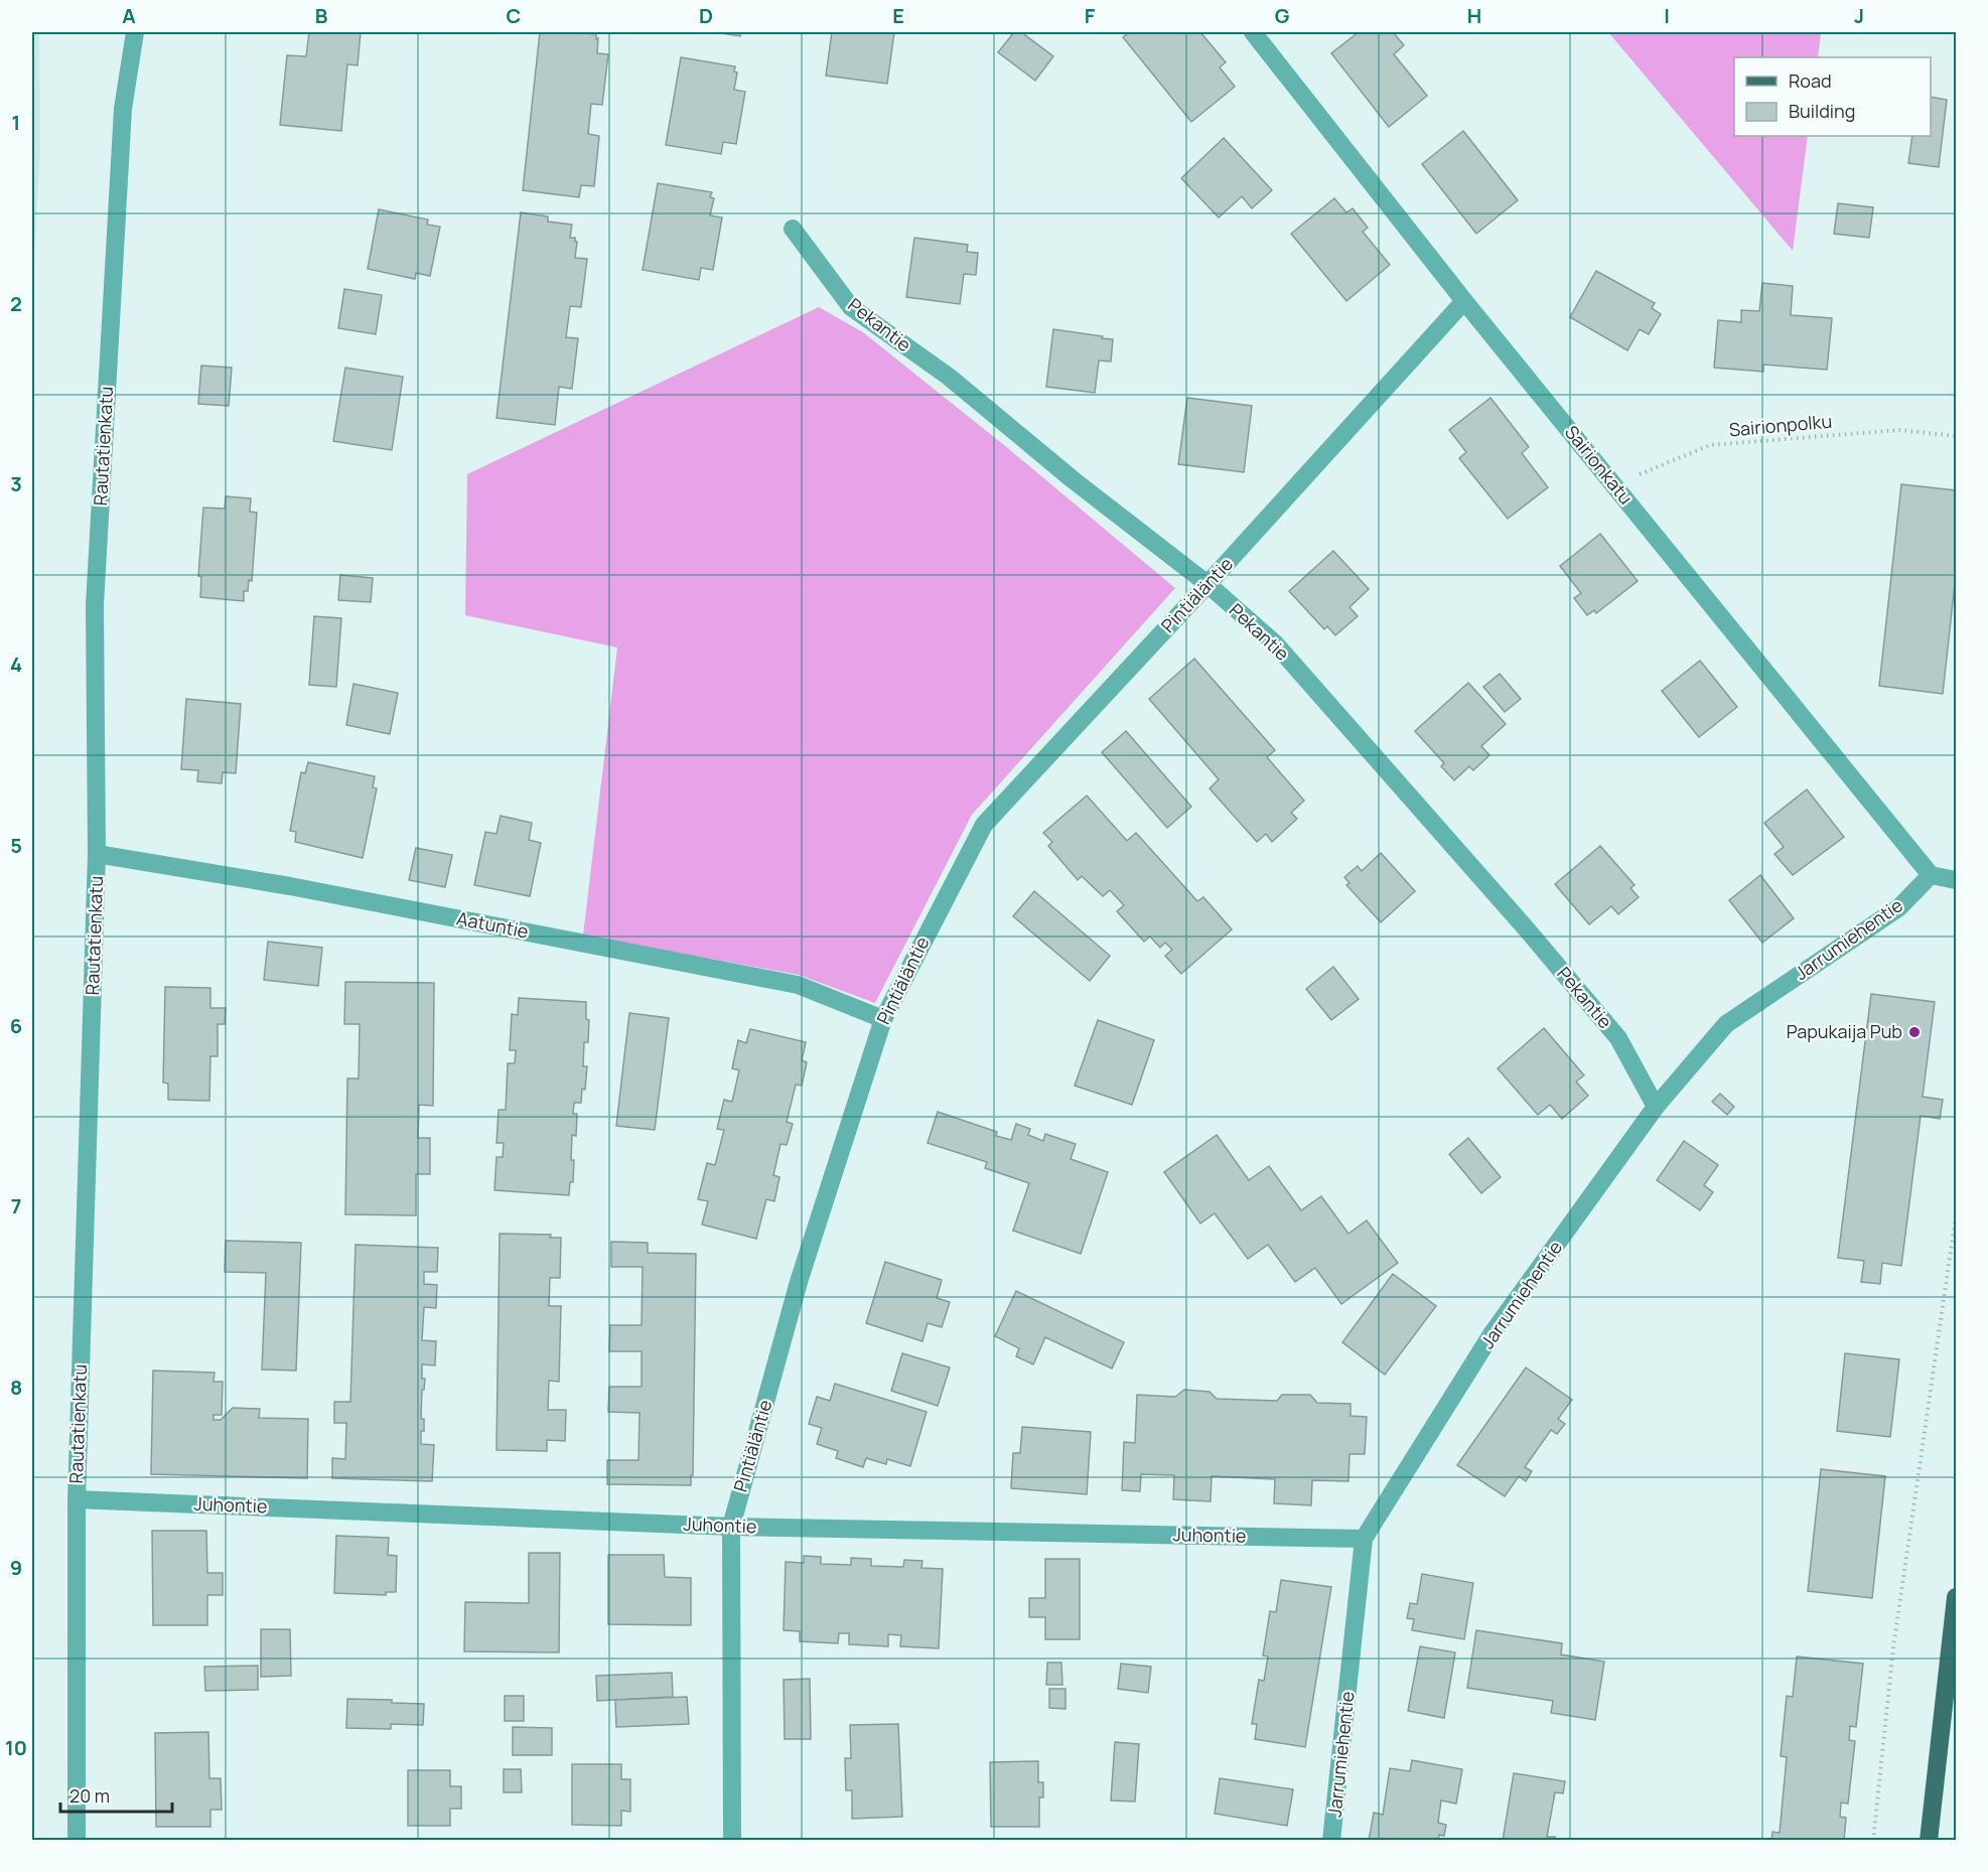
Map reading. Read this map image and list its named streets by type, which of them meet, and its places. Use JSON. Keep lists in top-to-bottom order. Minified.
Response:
{"streets":{"street":["Pekantie","Rautatienkatu","Sairionkatu","Pintiäläntie","Aatuntie","Jarrumiehentie","Juhontie"],"path":["Sairionpolku"]},"crossings":[["Pekantie","Pintiäläntie"],["Pekantie","Jarrumiehentie"],["Sairionpolku","Sairionkatu"],["Rautatienkatu","Aatuntie"],["Rautatienkatu","Juhontie"],["Sairionkatu","Pintiäläntie"],["Sairionkatu","Jarrumiehentie"],["Pintiäläntie","Aatuntie"],["Pintiäläntie","Juhontie"],["Jarrumiehentie","Juhontie"]],"places":["Papukaija Pub"],"legend":["Road","Building"],"scale_bar":"20 m","grid":{"columns":["A","B","C","D","E","F","G","H","I","J"],"rows":["1","2","3","4","5","6","7","8","9","10"]}}
